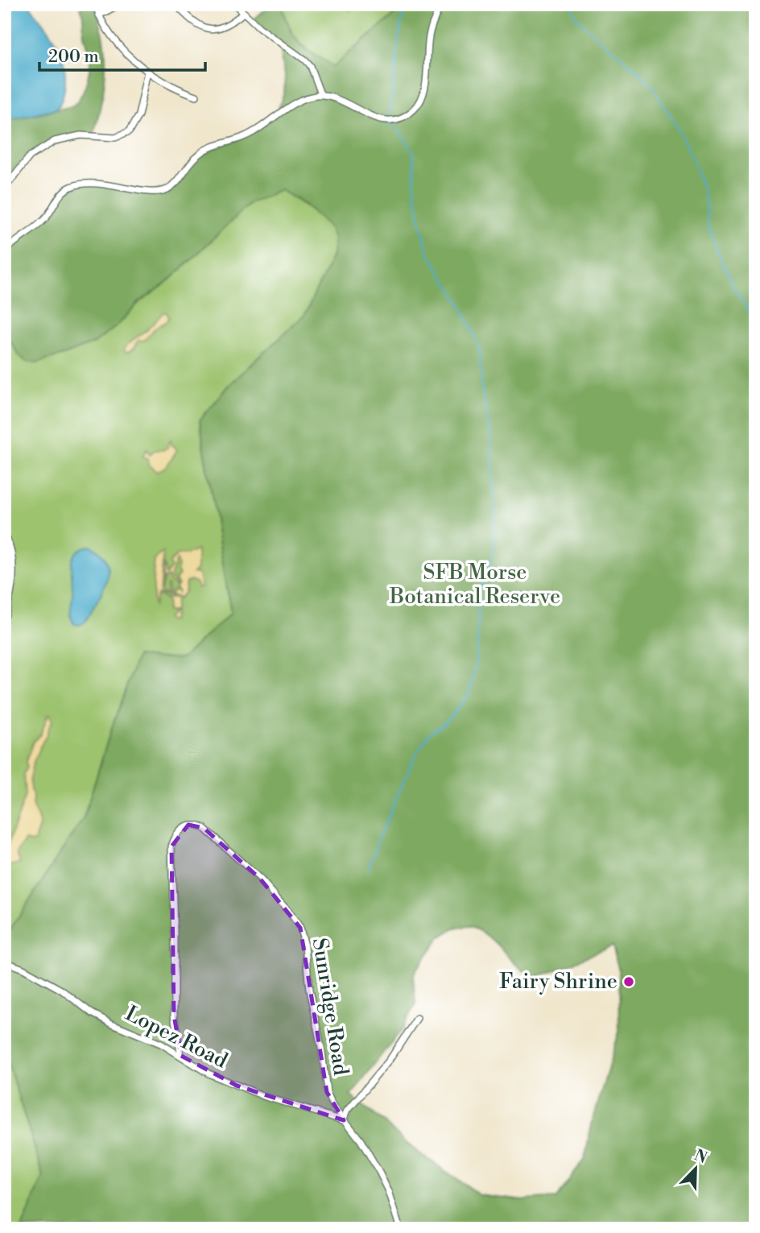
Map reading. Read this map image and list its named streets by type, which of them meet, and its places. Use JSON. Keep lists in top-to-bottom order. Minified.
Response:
{"streets":{"street":["Sunridge Road","Lopez Road"]},"crossings":[["Sunridge Road","Lopez Road"]],"parks":["SFB Morse Botanical Reserve"],"places":["Fairy Shrine"],"scale_bar":"200 m","north":"top right"}
